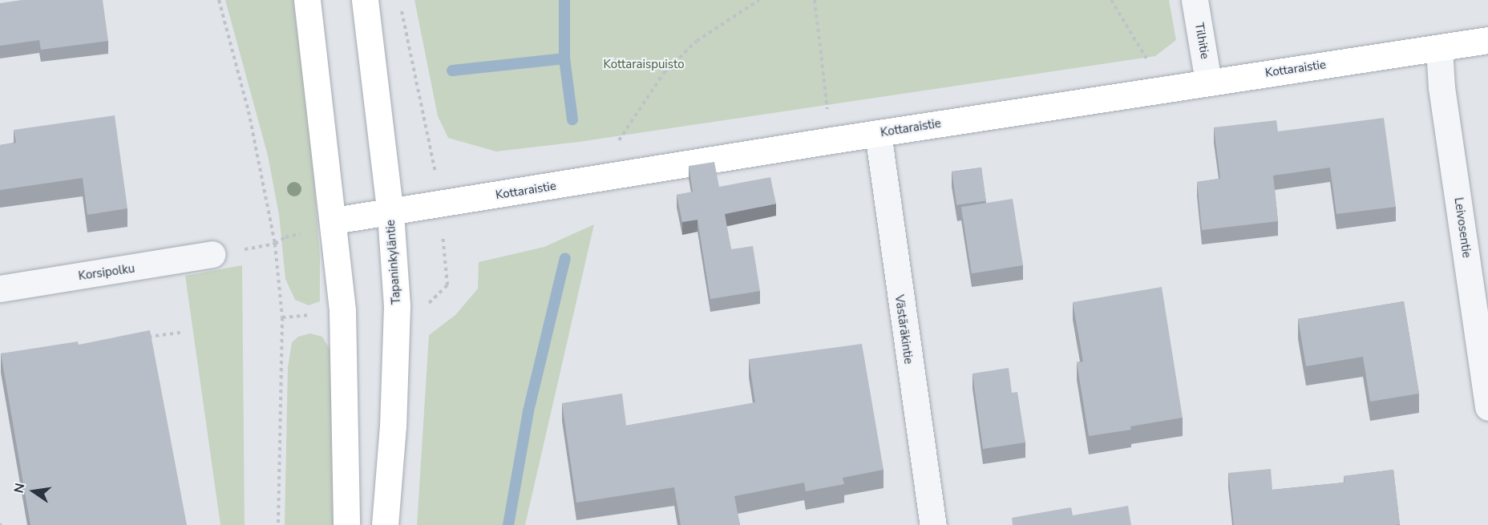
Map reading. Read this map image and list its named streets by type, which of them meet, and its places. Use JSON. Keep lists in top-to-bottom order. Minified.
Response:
{"streets":{"street":["Tilhitie","Kottaraistie","Leivosentie","Tapaninkyläntie","Korsipolku","Västäräkintie"]},"crossings":[["Tilhitie","Kottaraistie"],["Kottaraistie","Leivosentie"],["Kottaraistie","Tapaninkyläntie"],["Kottaraistie","Västäräkintie"]],"parks":["Kottaraispuisto"],"north":"left"}
